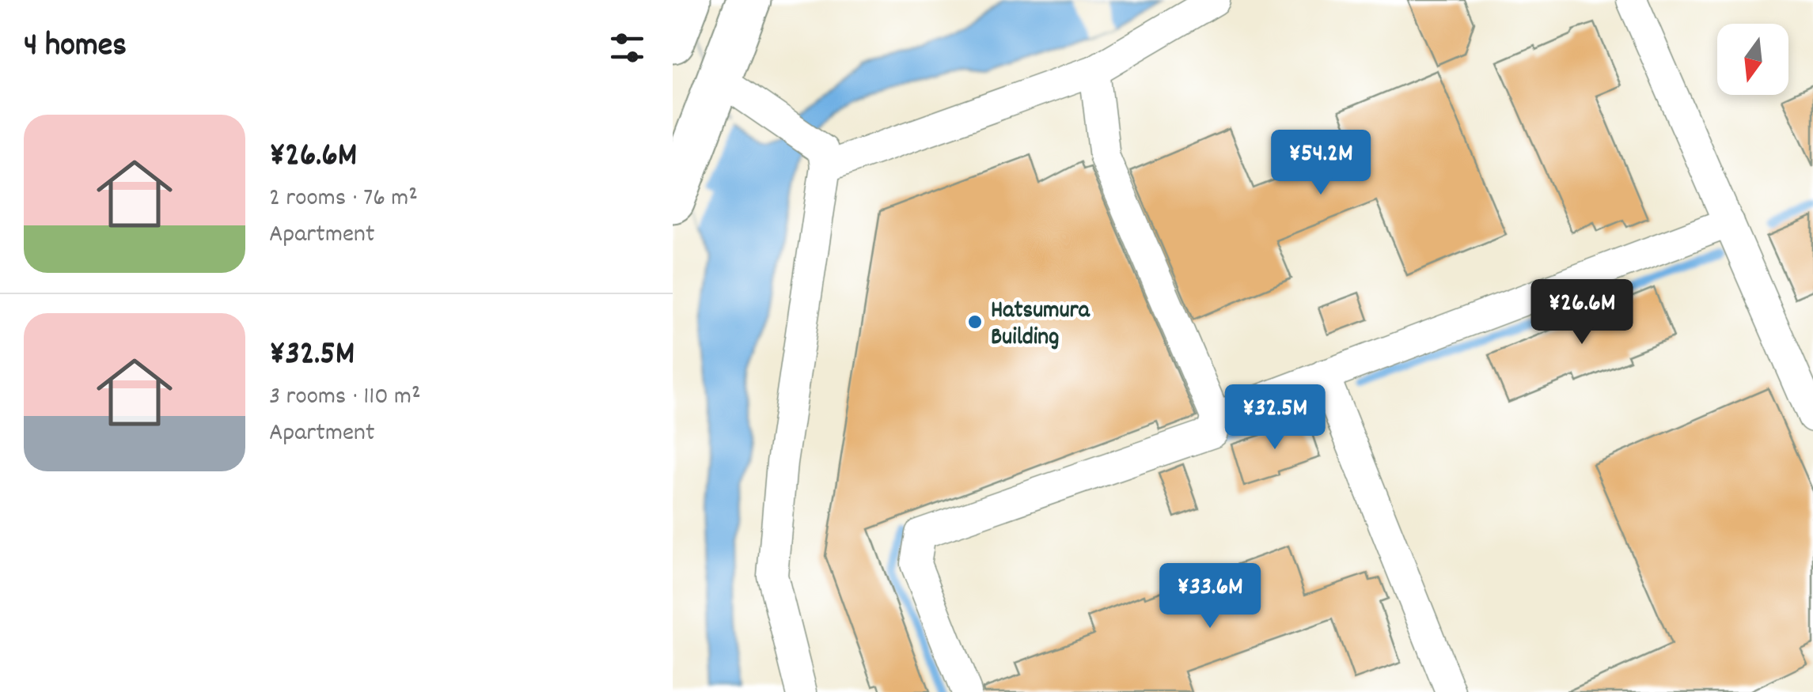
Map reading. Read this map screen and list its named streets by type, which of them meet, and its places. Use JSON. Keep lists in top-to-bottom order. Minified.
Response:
{"places":["Hatsumura Building"],"north":"bottom","page":{"heading":"4 homes","list":[{"name":"¥26.6M","note":"2 rooms · 76 m² · Apartment"},{"name":"¥32.5M","note":"3 rooms · 110 m² · Apartment"}],"price":["¥54.2M","¥26.6M","¥32.5M","¥33.6M"]}}
